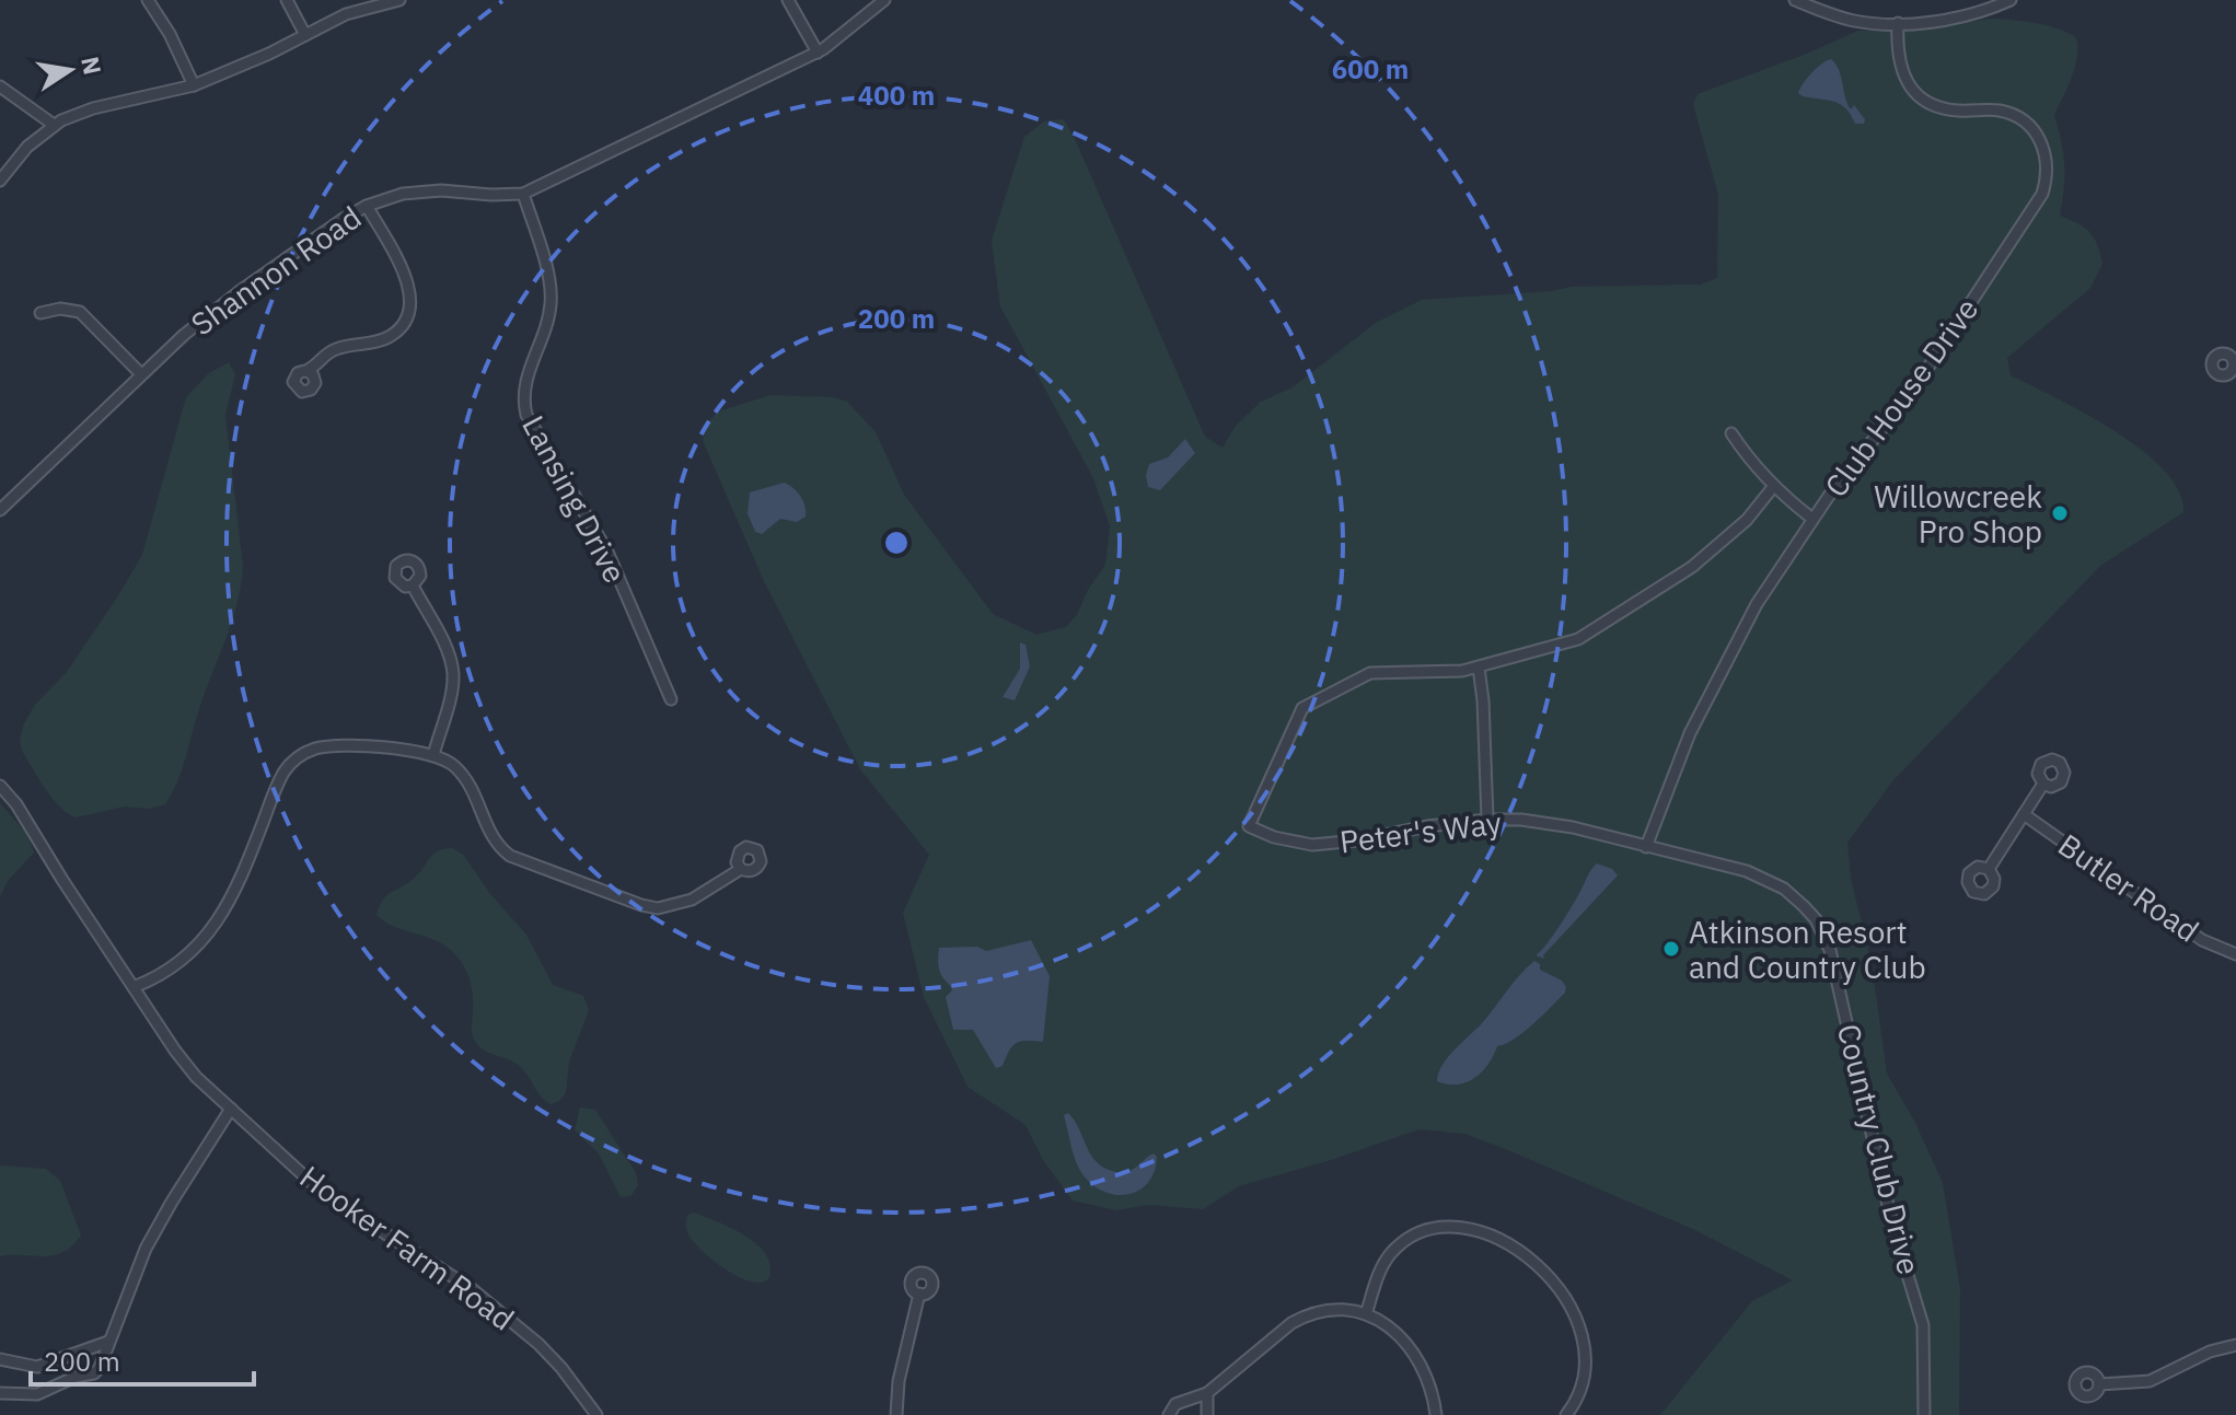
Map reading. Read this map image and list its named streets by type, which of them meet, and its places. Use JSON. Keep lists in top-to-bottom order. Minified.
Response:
{"streets":{"street":["Shannon Road","Club House Drive","Lansing Drive","Peter's Way","Butler Road","Country Club Drive","Hooker Farm Road"]},"crossings":[["Shannon Road","Lansing Drive"],["Club House Drive","Peter's Way"],["Club House Drive","Country Club Drive"],["Peter's Way","Country Club Drive"]],"places":["Willowcreek Pro Shop","Atkinson Resort and Country Club"],"scale_bar":"200 m","north":"right","rings":["600 m","400 m","200 m"]}
